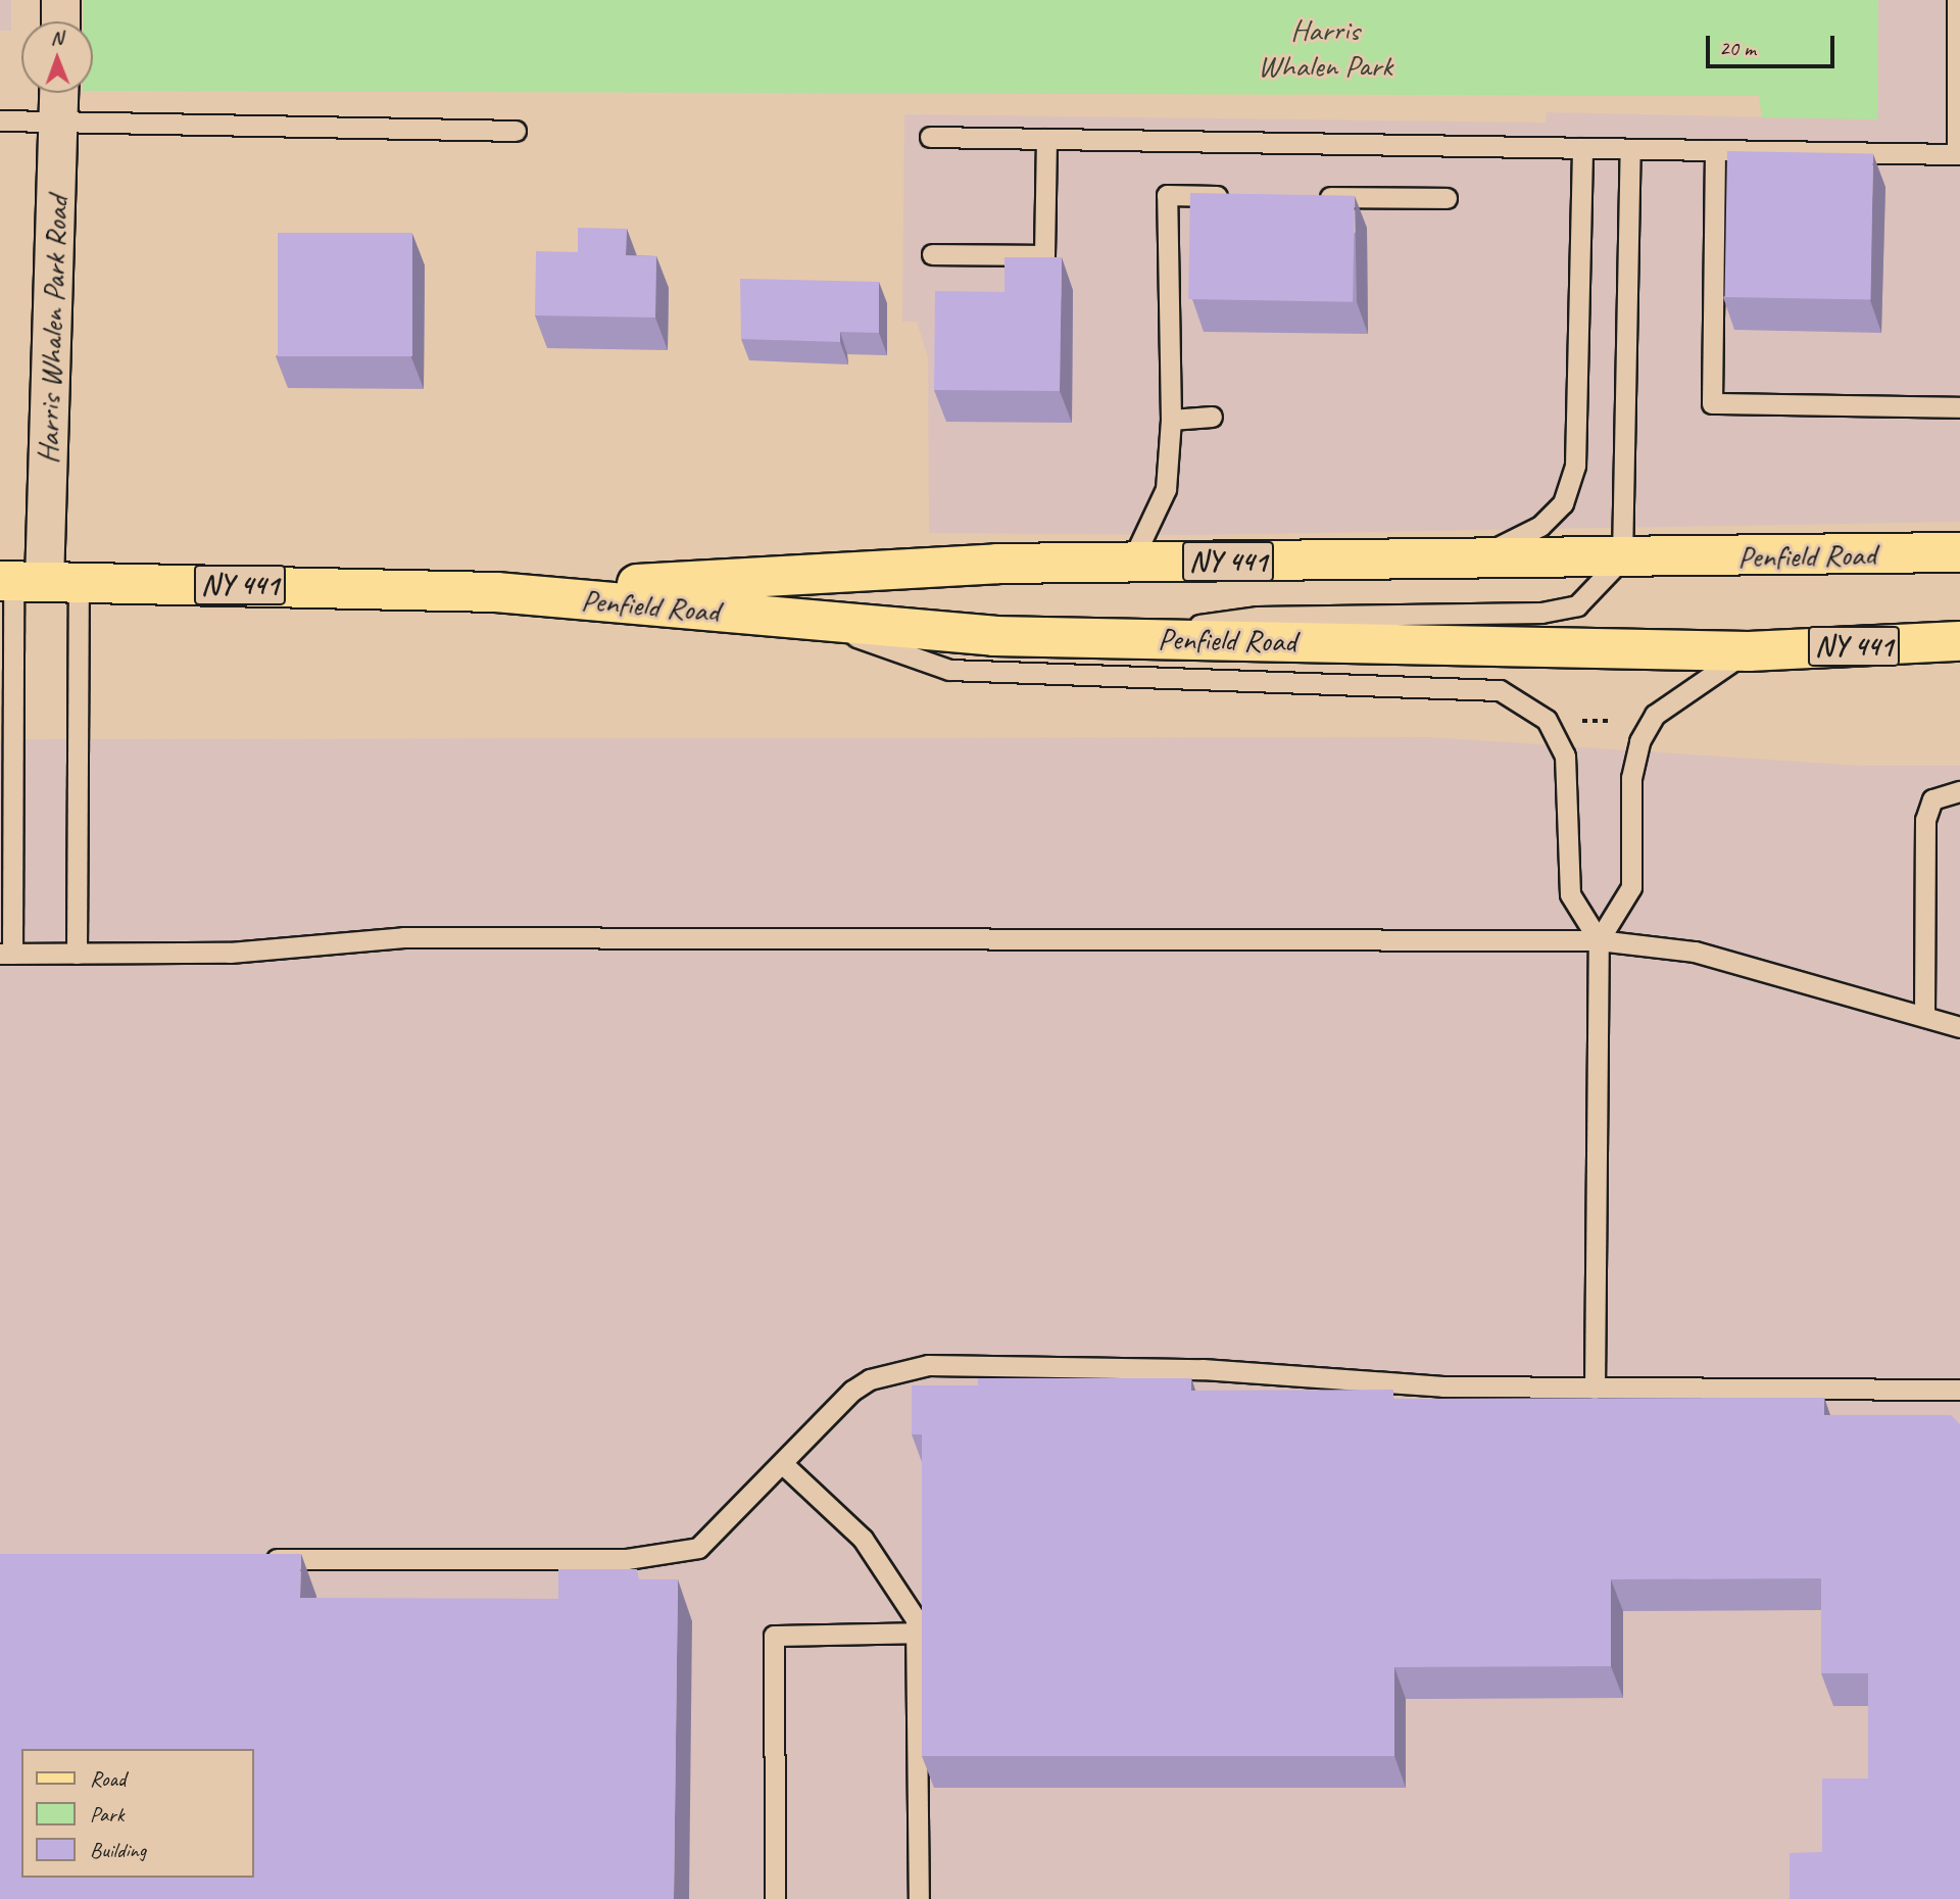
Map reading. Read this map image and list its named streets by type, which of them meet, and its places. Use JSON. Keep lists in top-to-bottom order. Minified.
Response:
{"streets":{"main road":["Penfield Road","NY 441"],"street":["Harris Whalen Park Road"]},"crossings":[["Harris Whalen Park Road","Penfield Road"]],"parks":["Harris Whalen Park"],"legend":["Road","Park","Building"],"scale_bar":"20 m","north":"top"}
